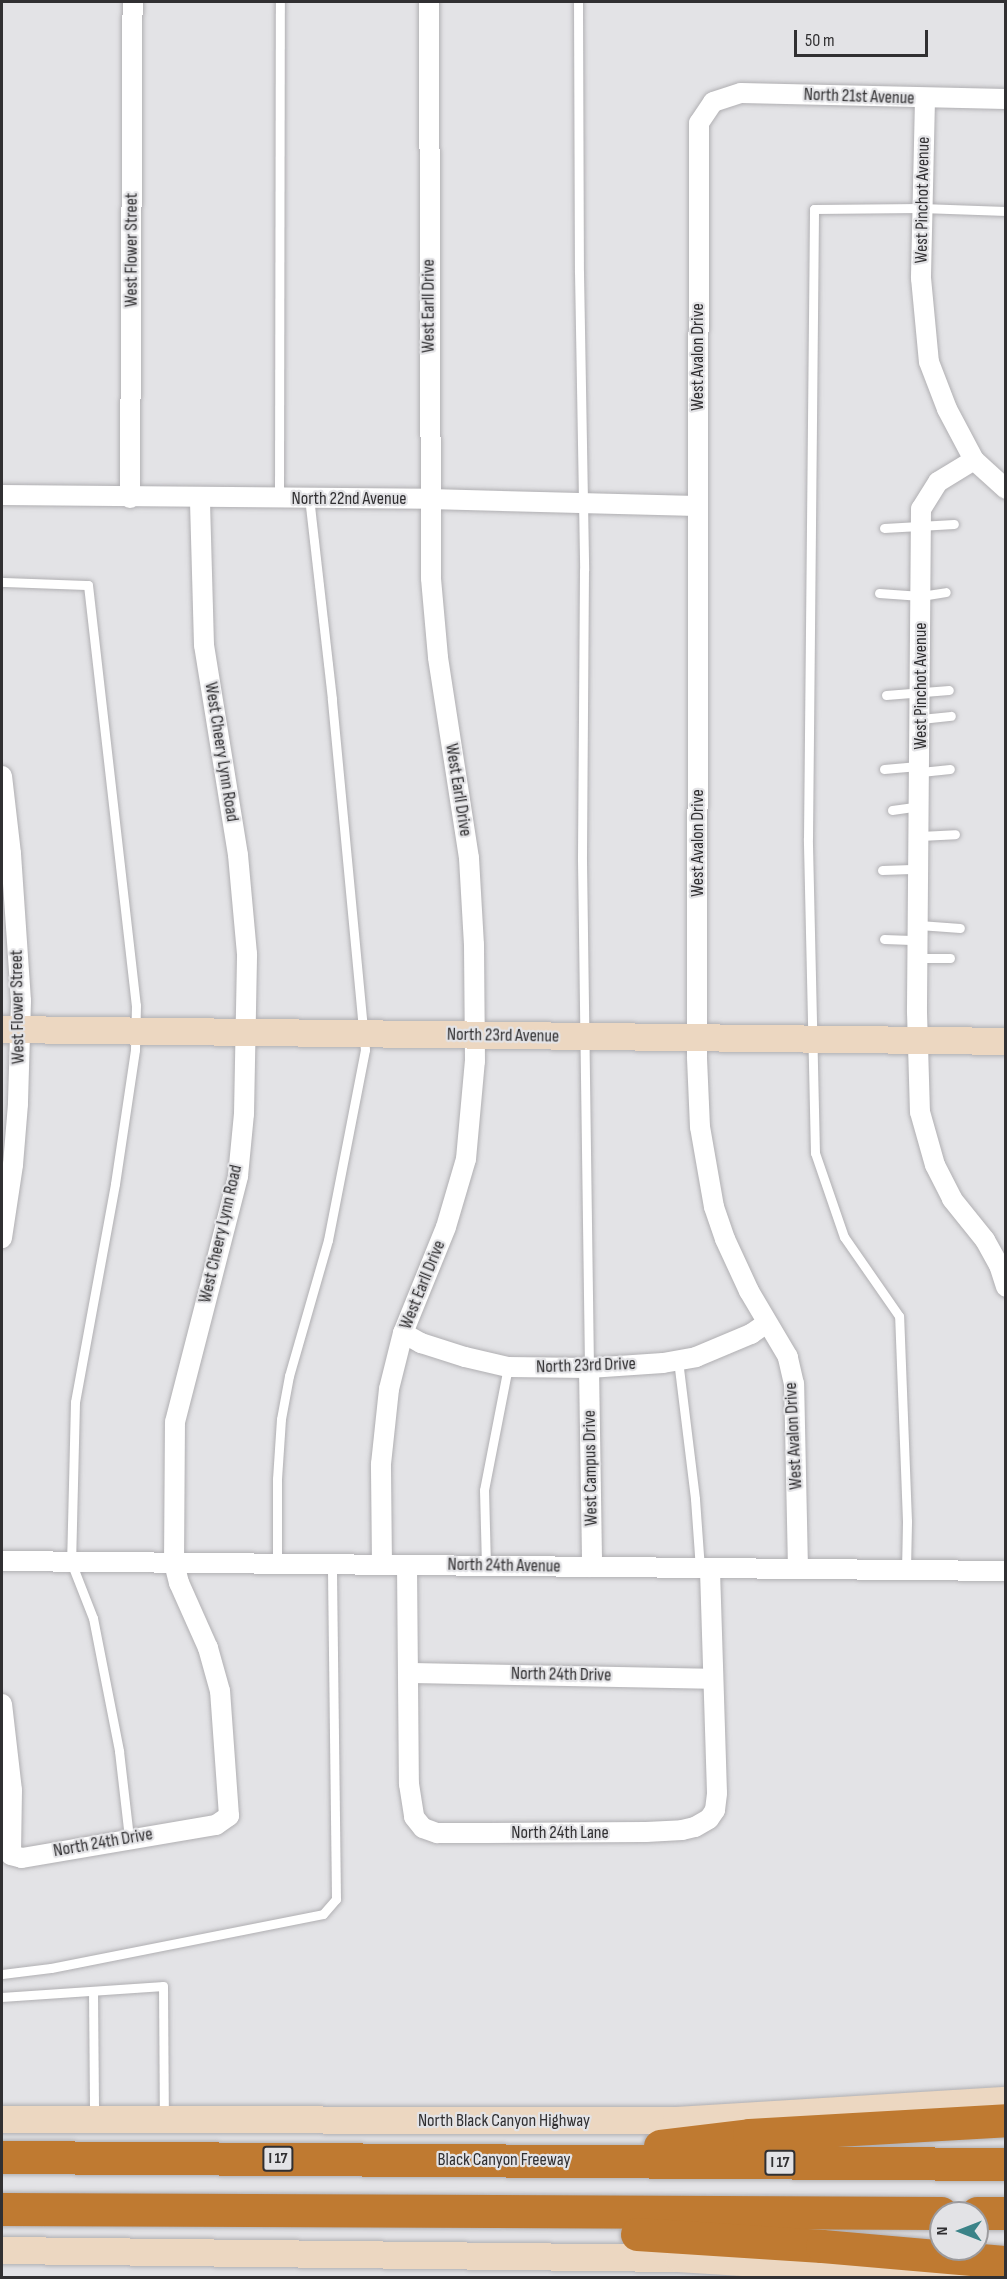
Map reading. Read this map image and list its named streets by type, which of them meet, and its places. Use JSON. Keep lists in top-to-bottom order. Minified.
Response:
{"streets":{"highway":["I 17","Black Canyon Freeway"],"main road":["North 23rd Avenue","North Black Canyon Highway"],"street":["North 21st Avenue","West Pinchot Avenue","West Flower Street","West Earll Drive","West Avalon Drive","North 22nd Avenue","West Cheery Lynn Road","North 23rd Drive","West Campus Drive","North 24th Avenue","North 24th Drive","North 24th Lane"]},"crossings":[["North 21st Avenue","West Pinchot Avenue"],["North 21st Avenue","West Avalon Drive"],["West Pinchot Avenue","North 23rd Avenue"],["West Flower Street","North 22nd Avenue"],["West Flower Street","North 23rd Avenue"],["West Earll Drive","North 22nd Avenue"],["West Earll Drive","North 23rd Avenue"],["West Earll Drive","North 23rd Drive"],["West Earll Drive","North 24th Avenue"],["West Avalon Drive","North 22nd Avenue"],["West Avalon Drive","North 23rd Avenue"],["West Avalon Drive","North 23rd Drive"],["West Avalon Drive","North 24th Avenue"],["North 22nd Avenue","West Cheery Lynn Road"],["West Cheery Lynn Road","North 23rd Avenue"],["West Cheery Lynn Road","North 24th Avenue"],["West Cheery Lynn Road","North 24th Drive"],["North 23rd Drive","West Campus Drive"],["West Campus Drive","North 24th Avenue"],["North 24th Drive","North 24th Lane"]],"scale_bar":"50 m","north":"left"}
